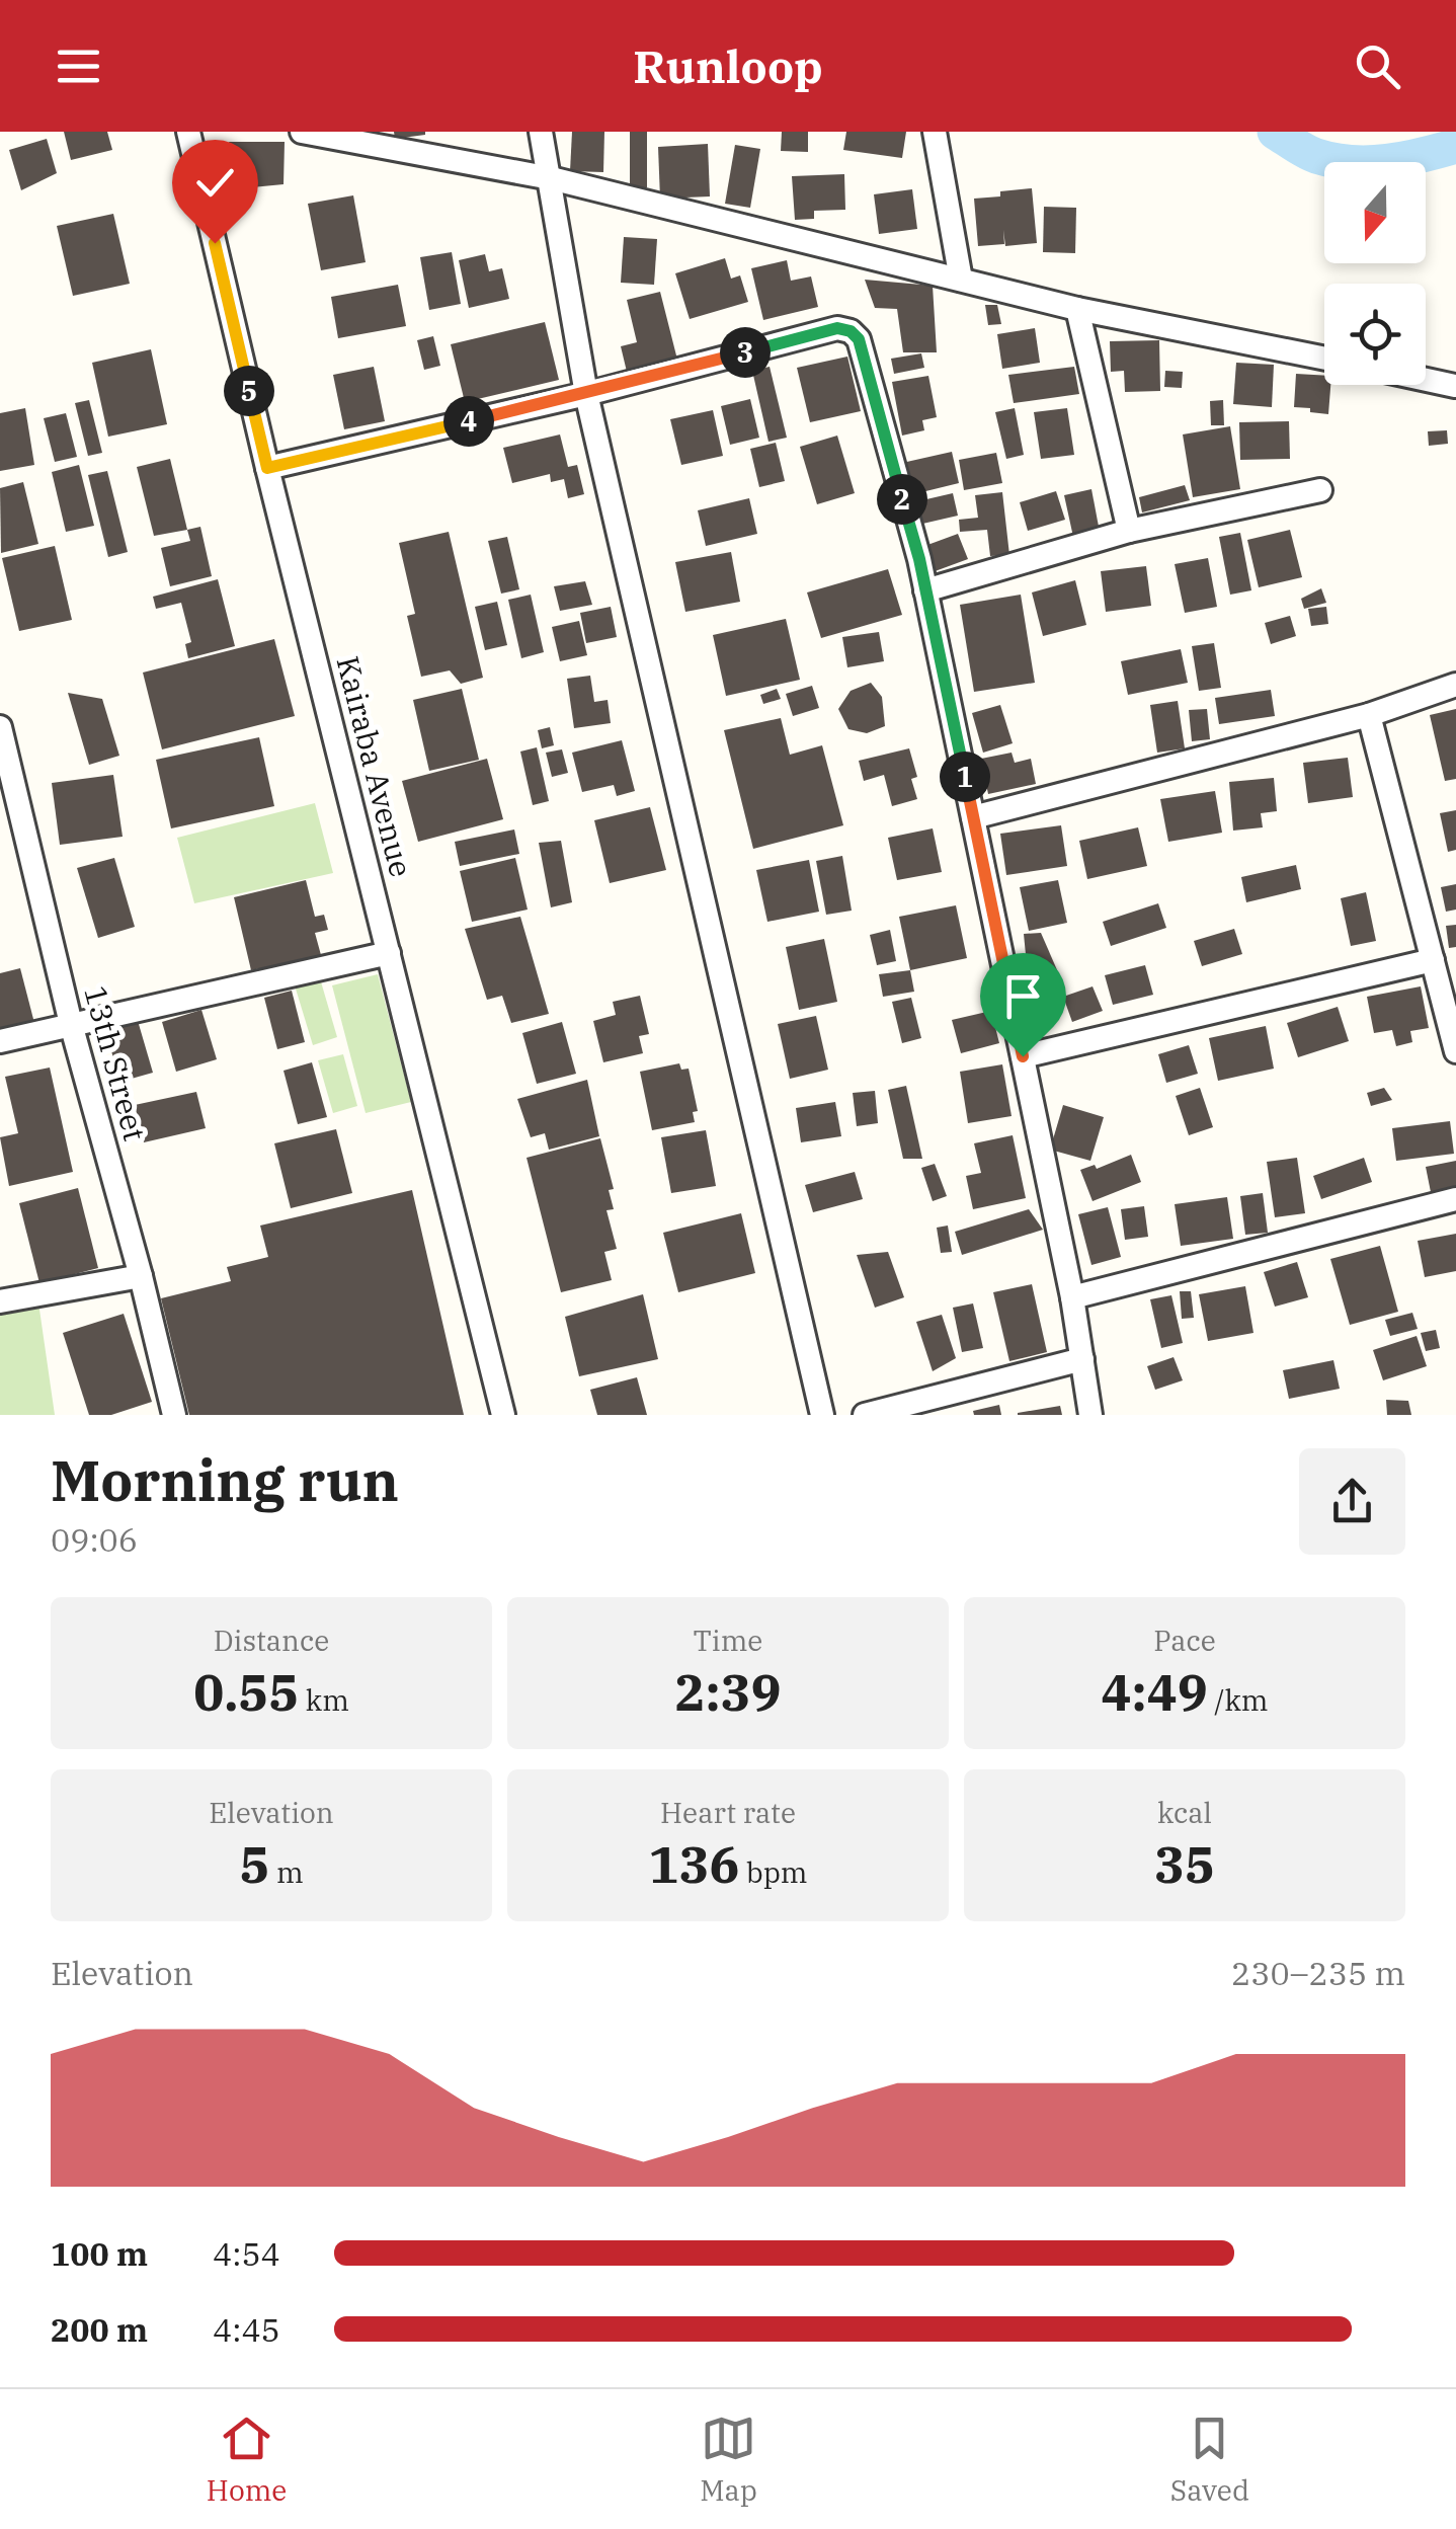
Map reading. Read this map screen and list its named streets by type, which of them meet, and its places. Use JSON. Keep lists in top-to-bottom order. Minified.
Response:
{"streets":{"street":["Kairaba Avenue","13th Street"]},"north":"bottom","page":{"header":"Runloop","pins":["3","5","4","2","1"],"heading":["Morning run","09:06"],"stats":[["Distance","0.55 km"],["Time","2:39"],["Pace","4:49 /km"],["Elevation","5 m"],["Heart rate","136 bpm"],["kcal","35"]],"chart":["Elevation","230–235 m"],"list":[{"name":"100 m","note":"4:54"},{"name":"200 m","note":"4:45"}],"tabs":["Home","Map","Saved"]}}
